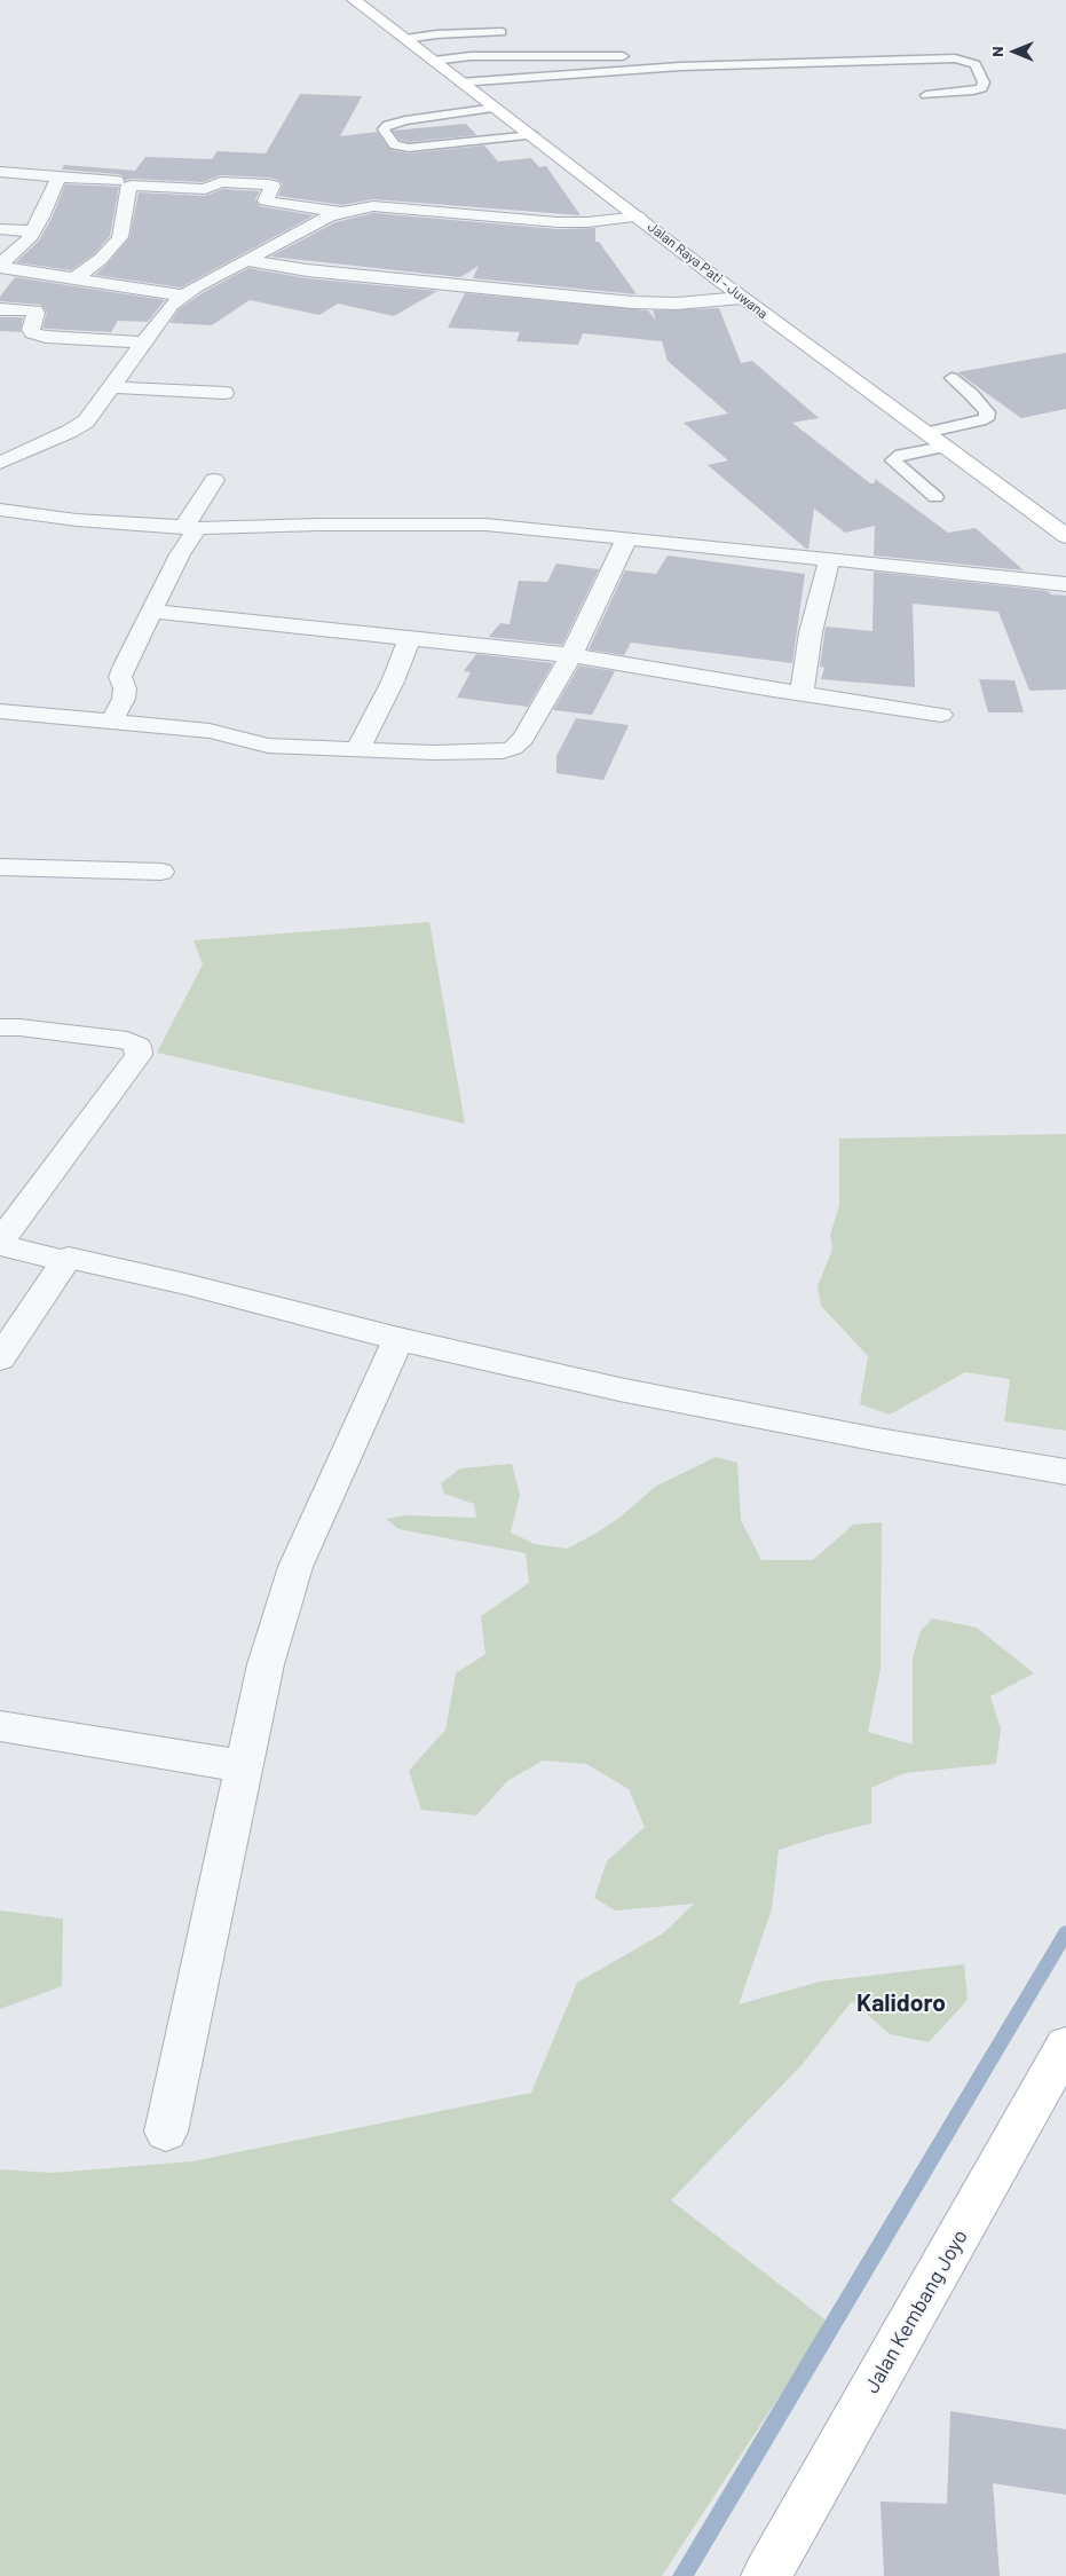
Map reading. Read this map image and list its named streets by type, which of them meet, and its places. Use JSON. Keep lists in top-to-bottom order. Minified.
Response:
{"streets":{"main road":["Jalan Raya Pati - Juwana","Jalan Kembang Joyo"]},"districts":["Kalidoro"],"north":"left"}
